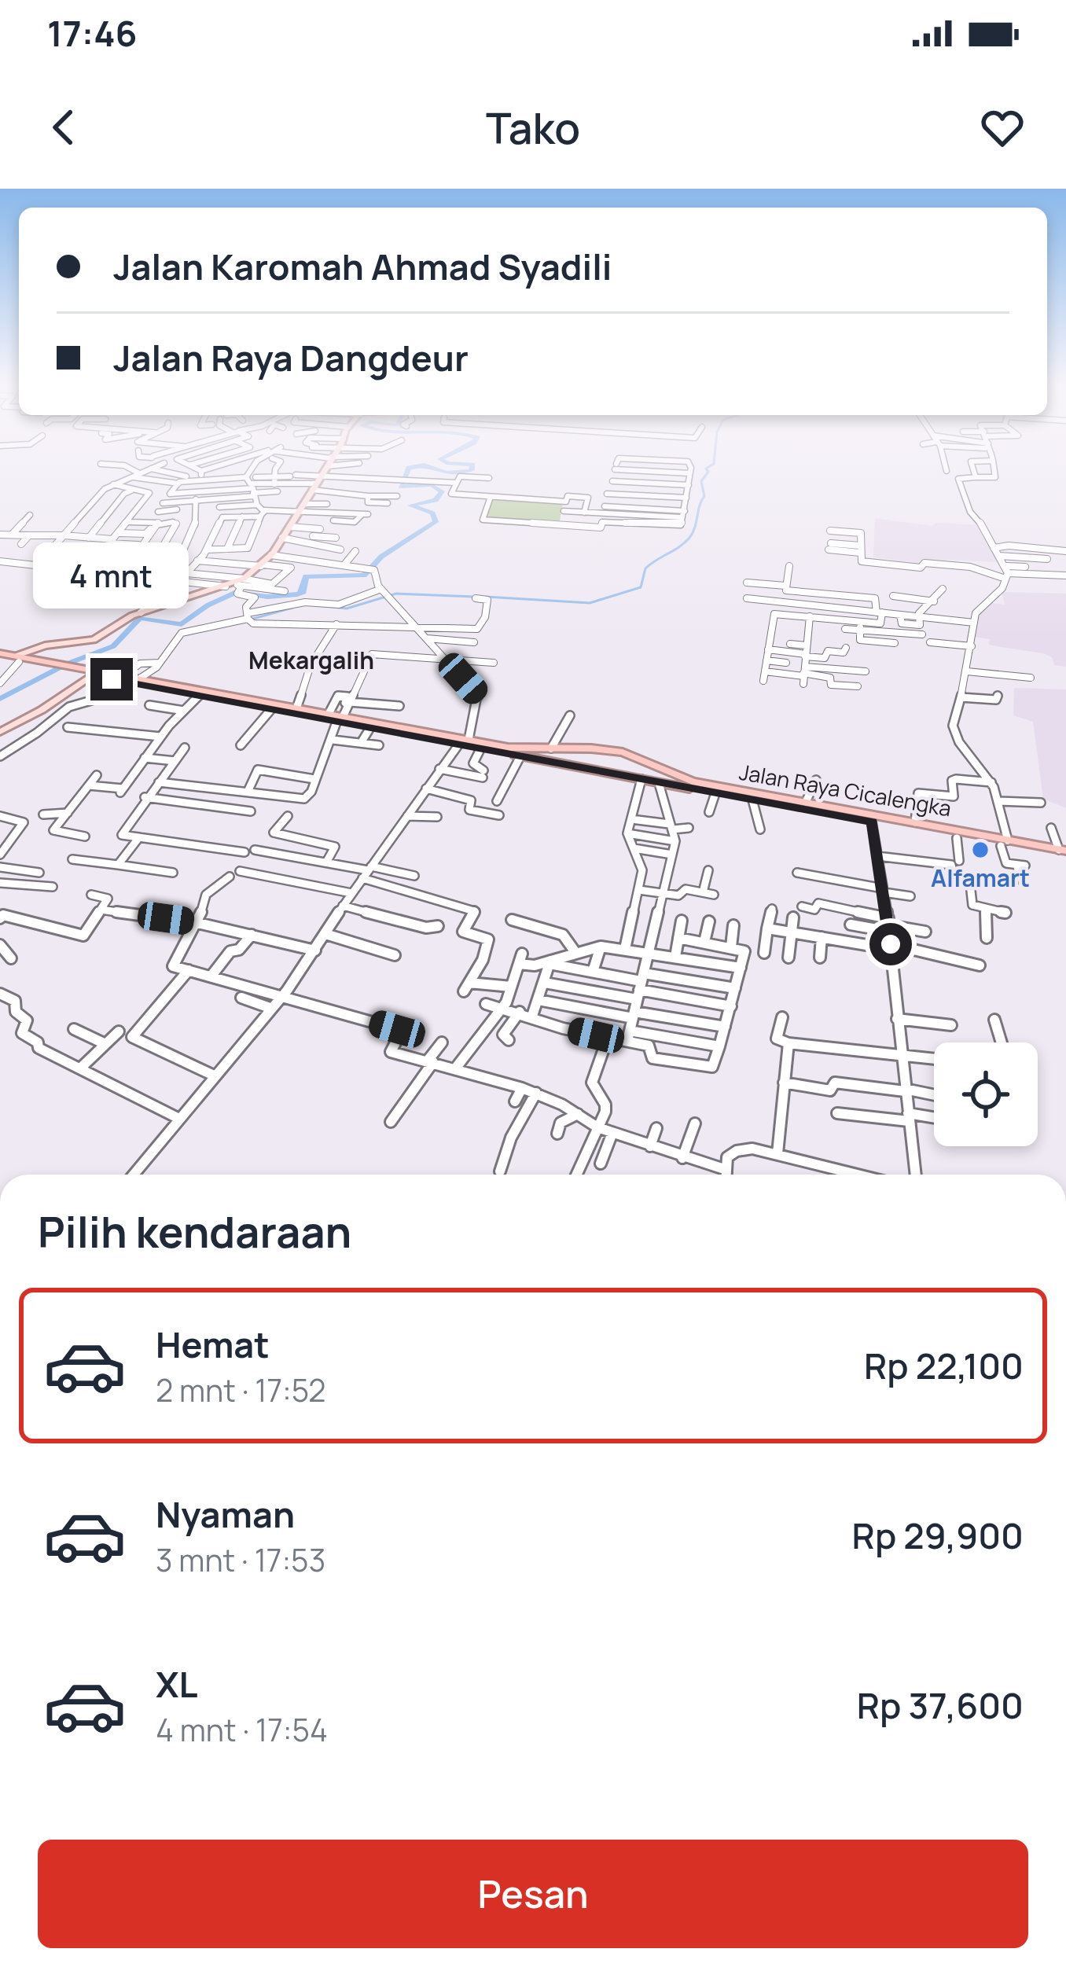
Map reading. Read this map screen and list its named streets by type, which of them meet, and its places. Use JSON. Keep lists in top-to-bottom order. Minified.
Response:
{"streets":{"highway":["Jalan Raya Cicalengka"]},"districts":["Mekargalih"],"places":["Alfamart"],"page":{"status":"17:46","header":"Tako","banner":["Jalan Karomah Ahmad Syadili","Jalan Raya Dangdeur"],"bubble":"4 mnt","heading":"Pilih kendaraan","list":[{"name":"Hemat","note":"2 mnt · 17:52","value":"Rp 22,100"},{"name":"Nyaman","note":"3 mnt · 17:53","value":"Rp 29,900"},{"name":"XL","note":"4 mnt · 17:54","value":"Rp 37,600"}],"buttons":"Pesan"}}
